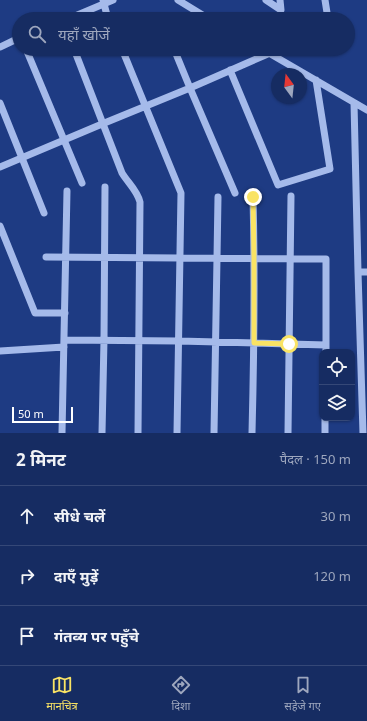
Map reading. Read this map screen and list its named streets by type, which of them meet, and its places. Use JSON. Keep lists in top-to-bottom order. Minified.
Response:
{"scale_bar":"50 m","north":"top","page":{"search":"यहाँ खोजें","scale":"50 m","heading":["2 मिनट","पैदल · 150 m"],"list":[["सीधे चलें","30 m"],["दाएँ मुड़ें","120 m"],"गंतव्य पर पहुँचे"],"nav":["मानचित्र","दिशा","सहेजे गए"]}}
